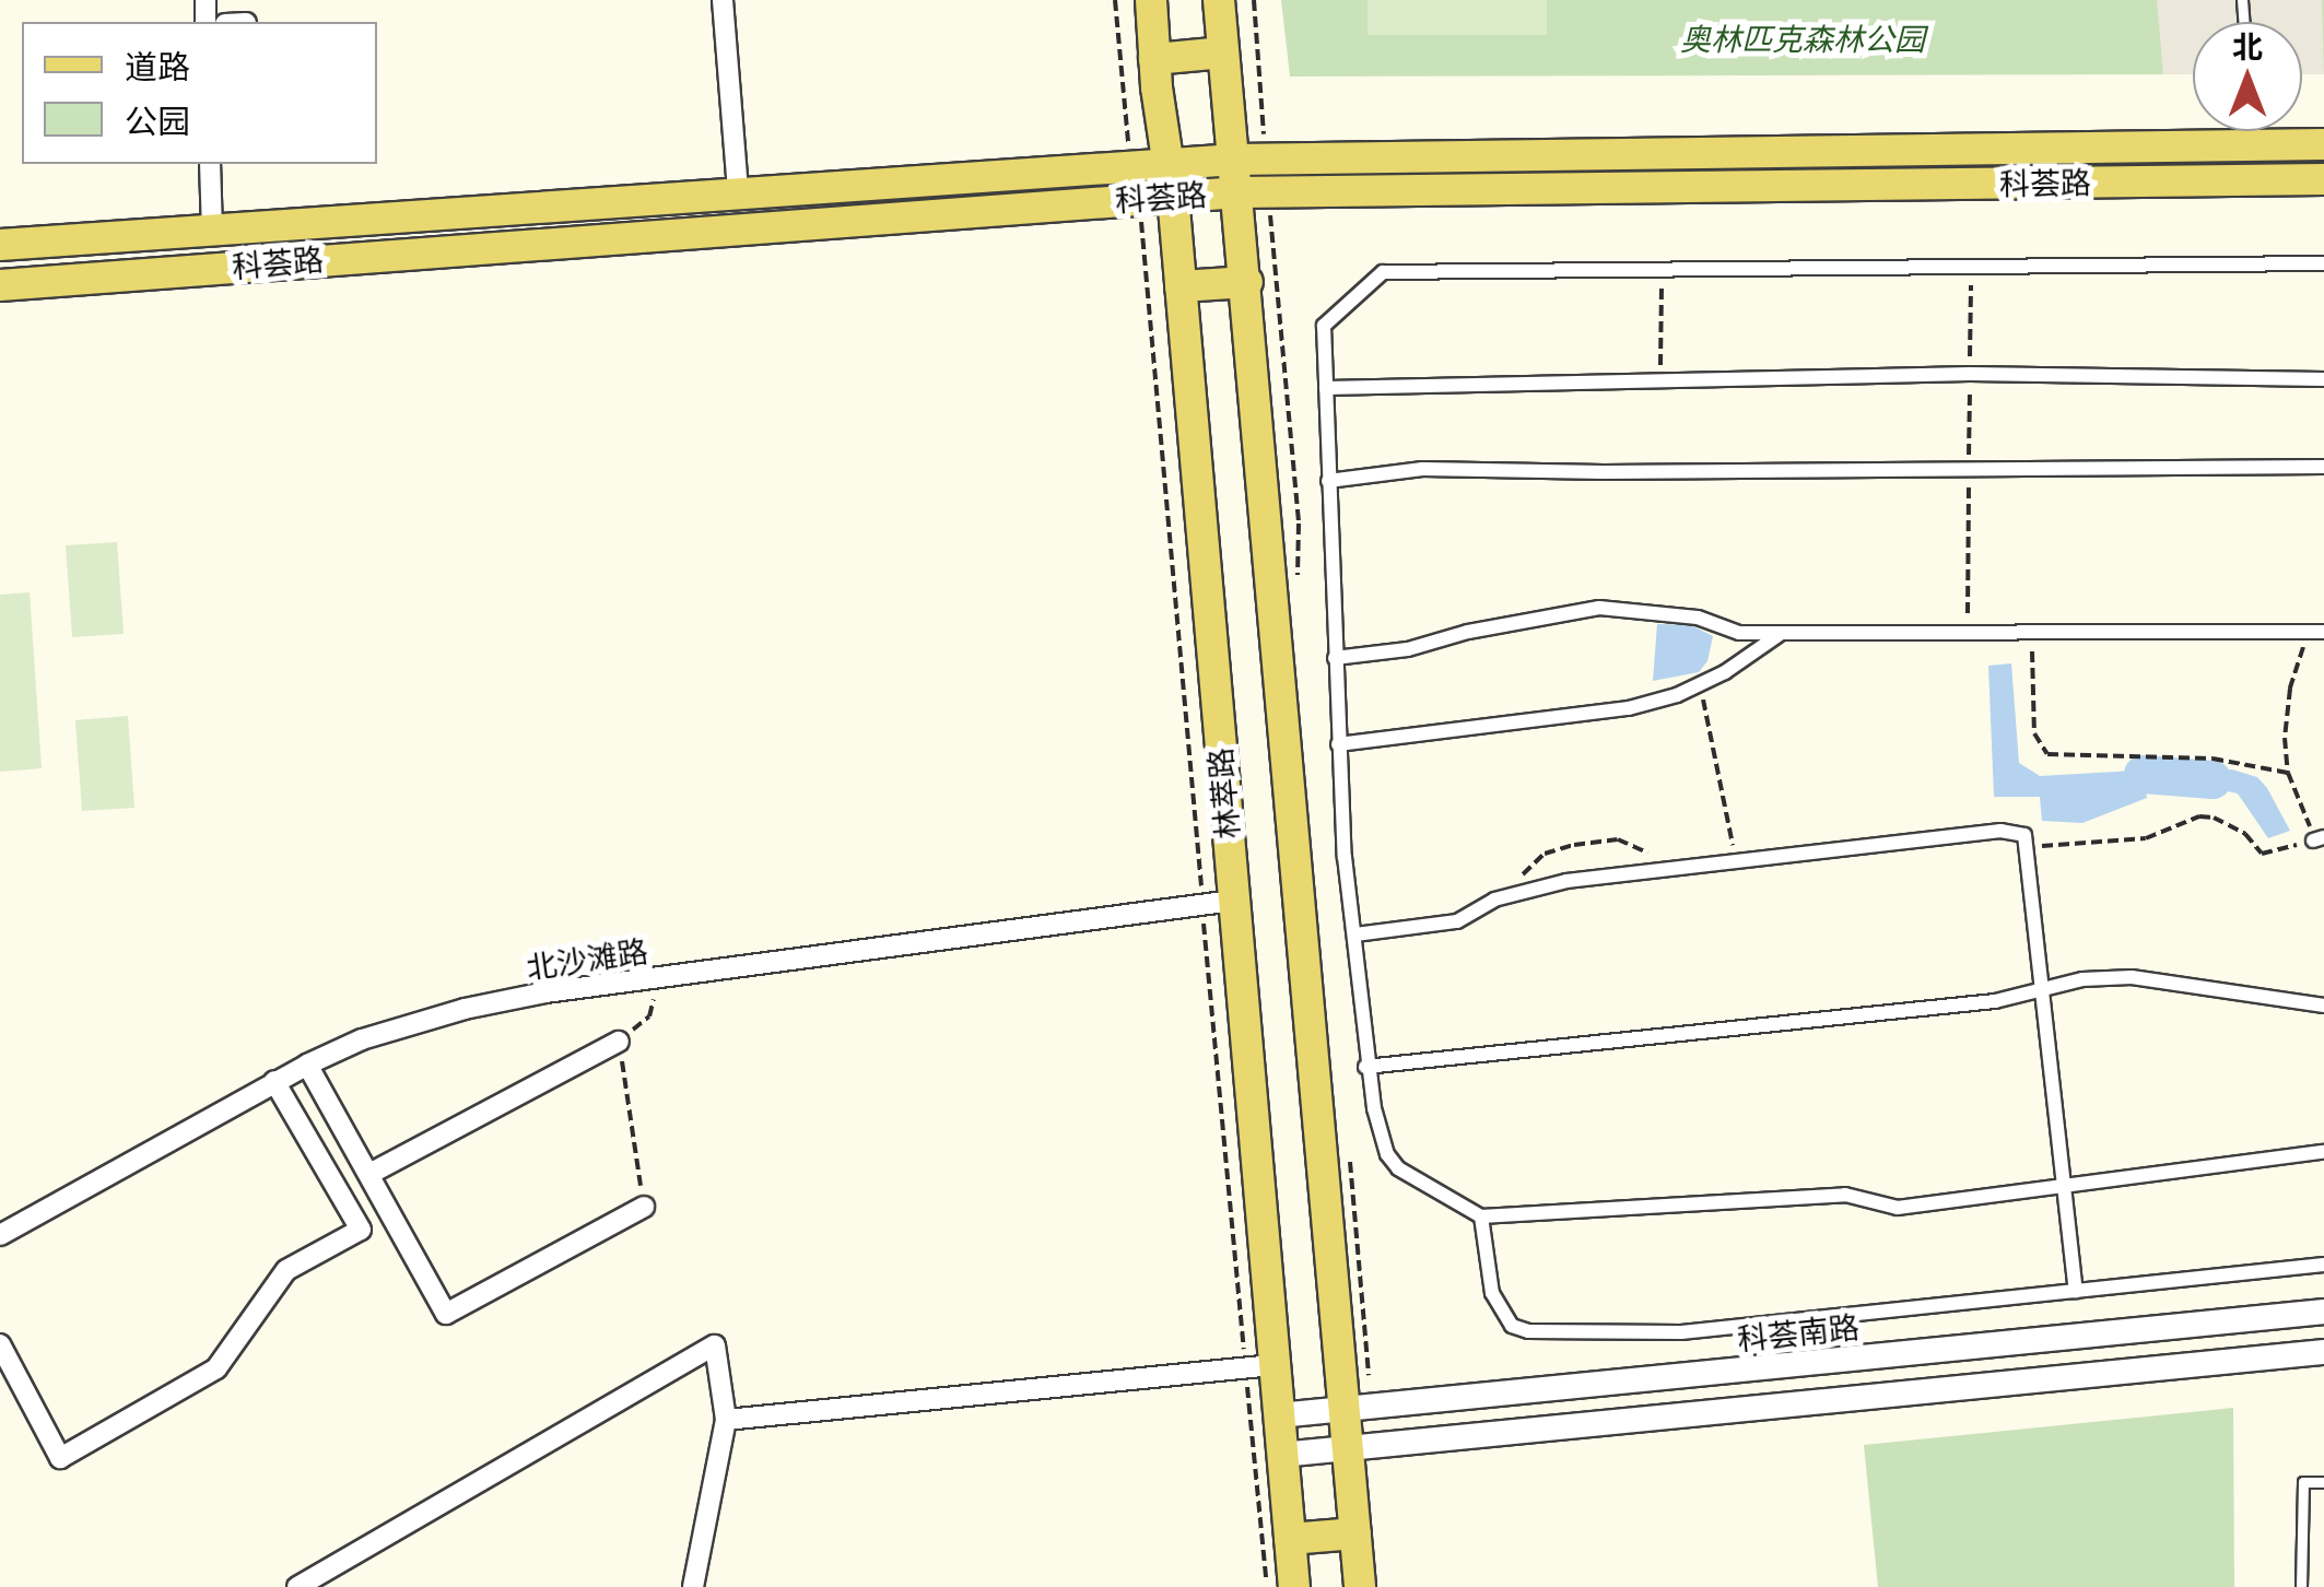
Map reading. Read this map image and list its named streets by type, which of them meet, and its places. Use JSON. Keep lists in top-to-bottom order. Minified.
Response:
{"streets":{"main road":["科荟路","林萃路"],"street":["北沙滩路","科荟南路"]},"crossings":[["科荟路","林萃路"],["林萃路","北沙滩路"],["林萃路","科荟南路"]],"parks":["奥林匹克森林公园"],"legend":["道路","公园"],"north":"top"}
